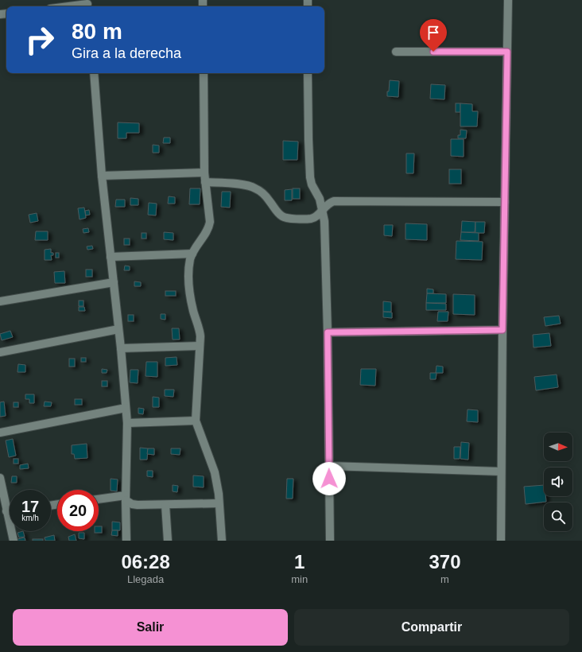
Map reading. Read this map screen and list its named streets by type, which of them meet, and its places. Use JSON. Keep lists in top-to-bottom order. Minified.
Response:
{"north":"right","page":{"turn":["80 m","Gira a la derecha"],"speed":"17 km/h","limit":"20","eta":["06:28","Llegada","1","min","370","m"],"buttons":["Salir","Compartir"]}}
